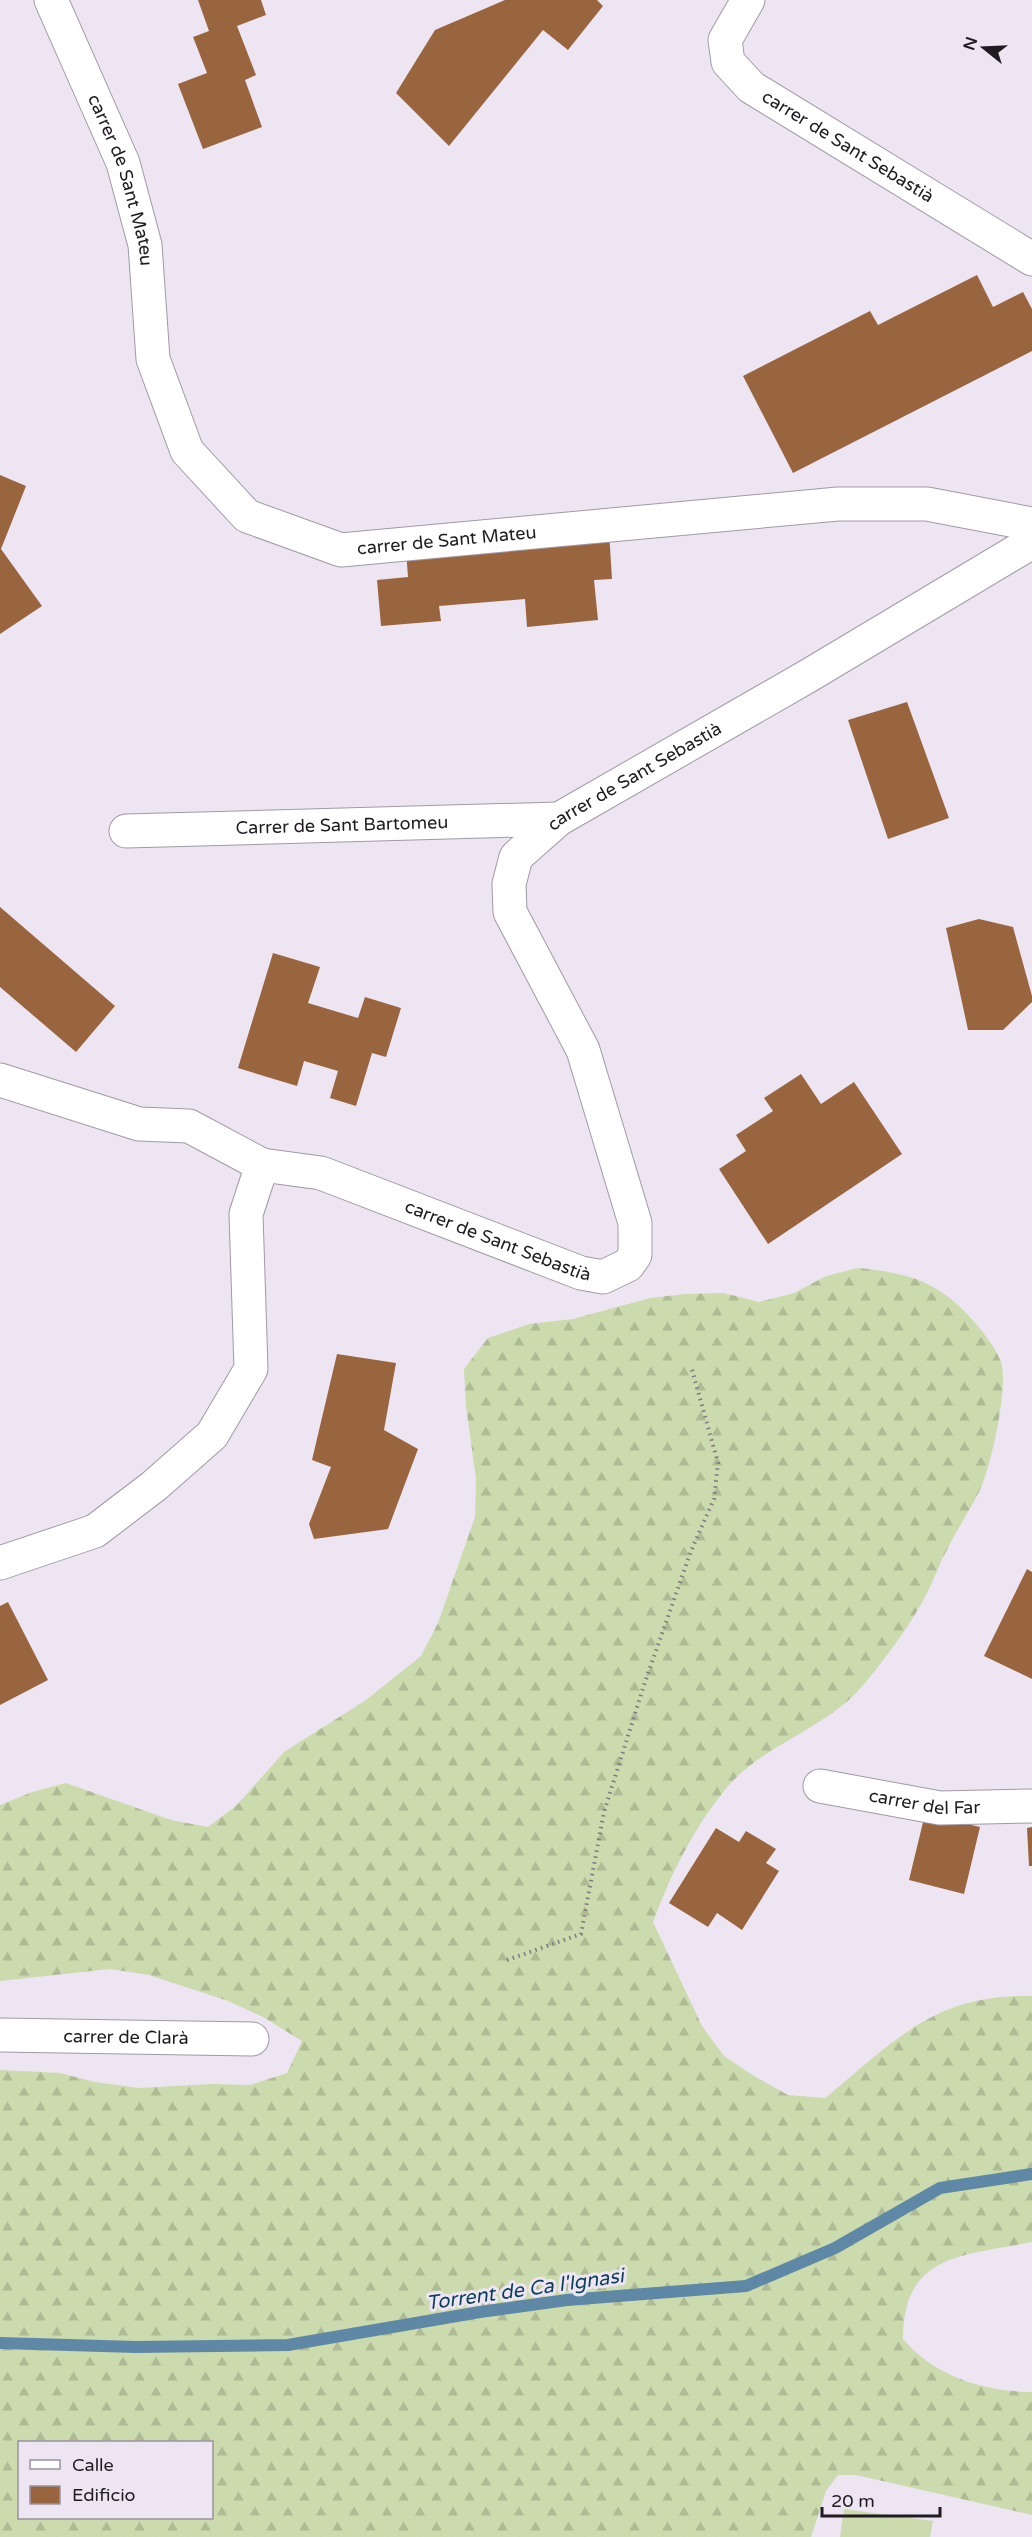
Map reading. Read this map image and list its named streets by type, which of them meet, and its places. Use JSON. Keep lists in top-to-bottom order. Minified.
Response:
{"streets":{"street":["carrer de Sant Sebastià","carrer de Sant Mateu","Carrer de Sant Bartomeu","carrer del Far","carrer de Clarà"]},"crossings":[["carrer de Sant Sebastià","Carrer de Sant Bartomeu"]],"water":["Torrent de Ca l'Ignasi"],"legend":["Calle","Edificio"],"scale_bar":"20 m","north":"left"}
